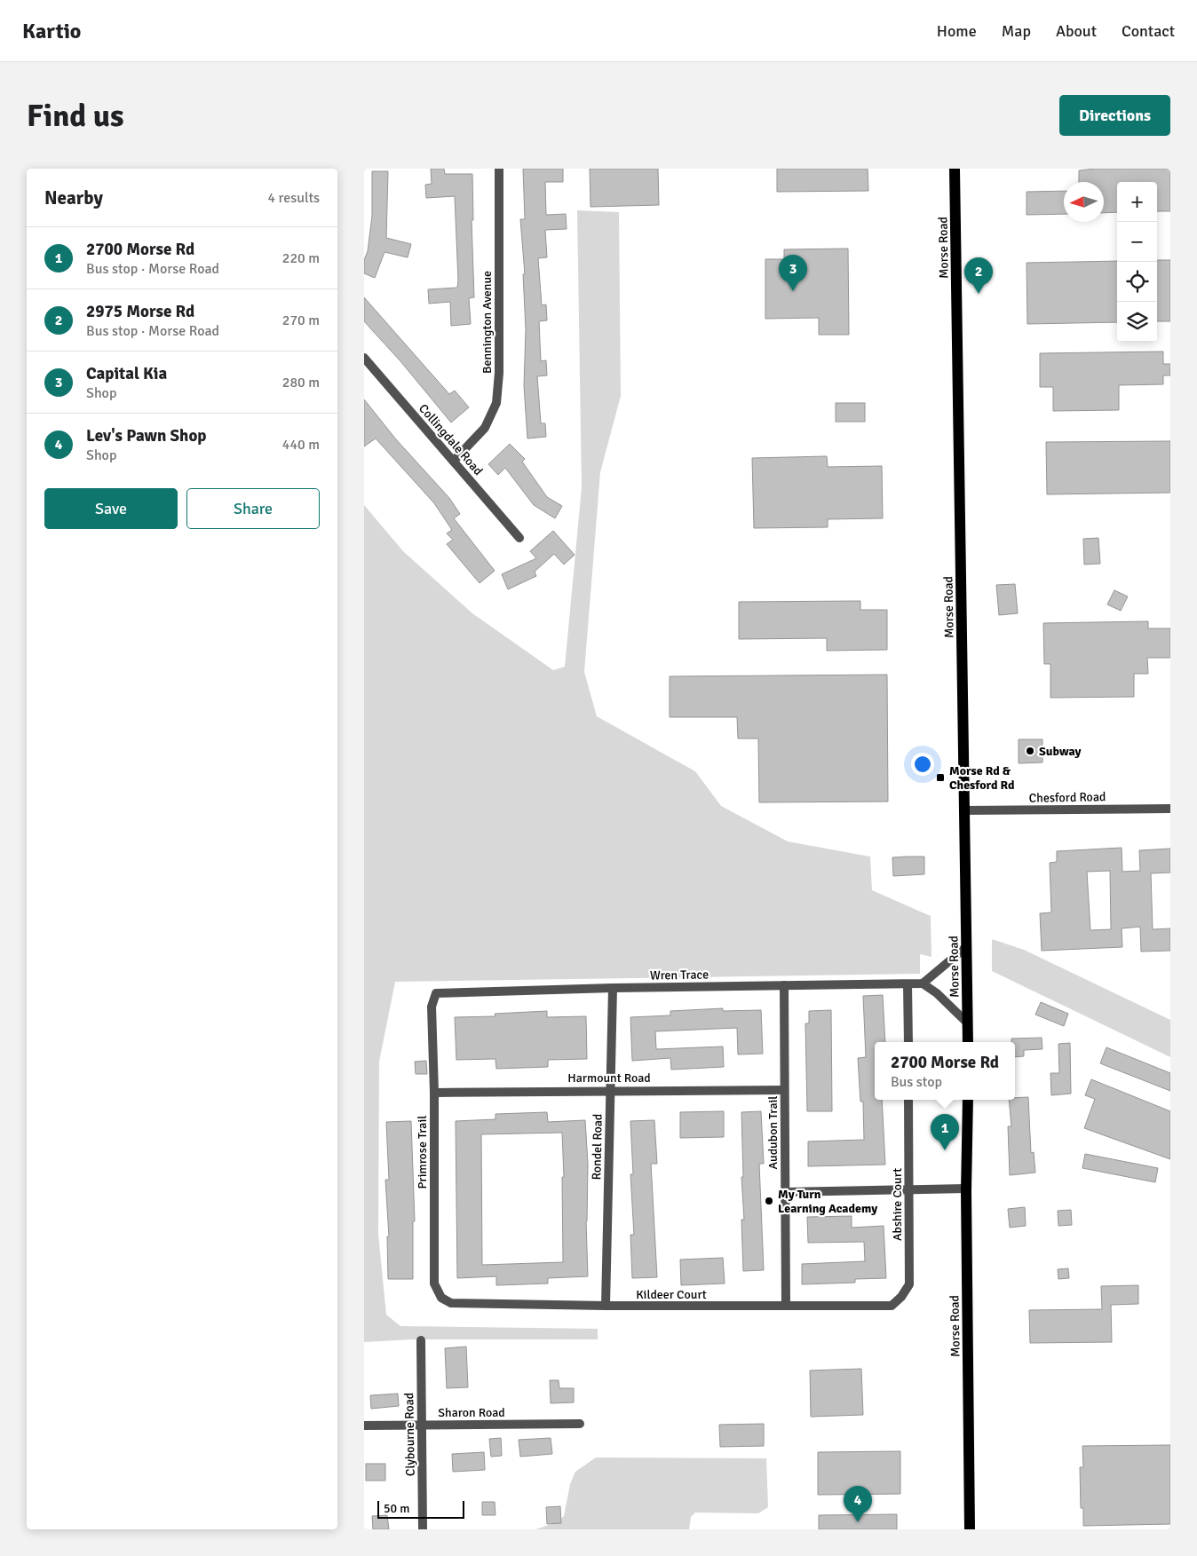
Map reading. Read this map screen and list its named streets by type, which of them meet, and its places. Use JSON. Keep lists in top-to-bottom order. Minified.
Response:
{"streets":{"main road":["Morse Road"],"street":["Bennington Avenue","Collingdale Road","Chesford Road","Wren Trace","Harmount Road","Audubon Trail","Rondel Road","Primrose Trail","Abshire Court","Kildeer Court","Sharon Road","Clybourne Road"]},"crossings":[["Morse Road","Chesford Road"],["Bennington Avenue","Collingdale Road"],["Wren Trace","Audubon Trail"],["Wren Trace","Rondel Road"],["Wren Trace","Primrose Trail"],["Harmount Road","Audubon Trail"],["Harmount Road","Rondel Road"],["Harmount Road","Primrose Trail"],["Audubon Trail","Kildeer Court"],["Rondel Road","Kildeer Court"],["Primrose Trail","Kildeer Court"],["Abshire Court","Kildeer Court"],["Sharon Road","Clybourne Road"]],"places":{"other":["Subway","My Turn Learning Academy"],"transit":["Morse Rd & Chesford Rd"]},"scale_bar":"50 m","north":"left","page":{"header":"Kartio","nav":["Home","Map","About","Contact"],"buttons":["Directions",["Save","Share"]],"title":"Find us","heading":["Nearby","4 results"],"map_buttons":["+","−"],"list":[{"mark":"1","name":"2700 Morse Rd","note":"Bus stop · Morse Road","value":"220 m"},{"mark":"2","name":"2975 Morse Rd","note":"Bus stop · Morse Road","value":"270 m"},{"mark":"3","name":"Capital Kia","note":"Shop","value":"280 m"},{"mark":"4","name":"Lev's Pawn Shop","note":"Shop","value":"440 m"}],"pins":["3","2","1","4"],"popup":["2700 Morse Rd","Bus stop"],"scale":"50 m"}}
